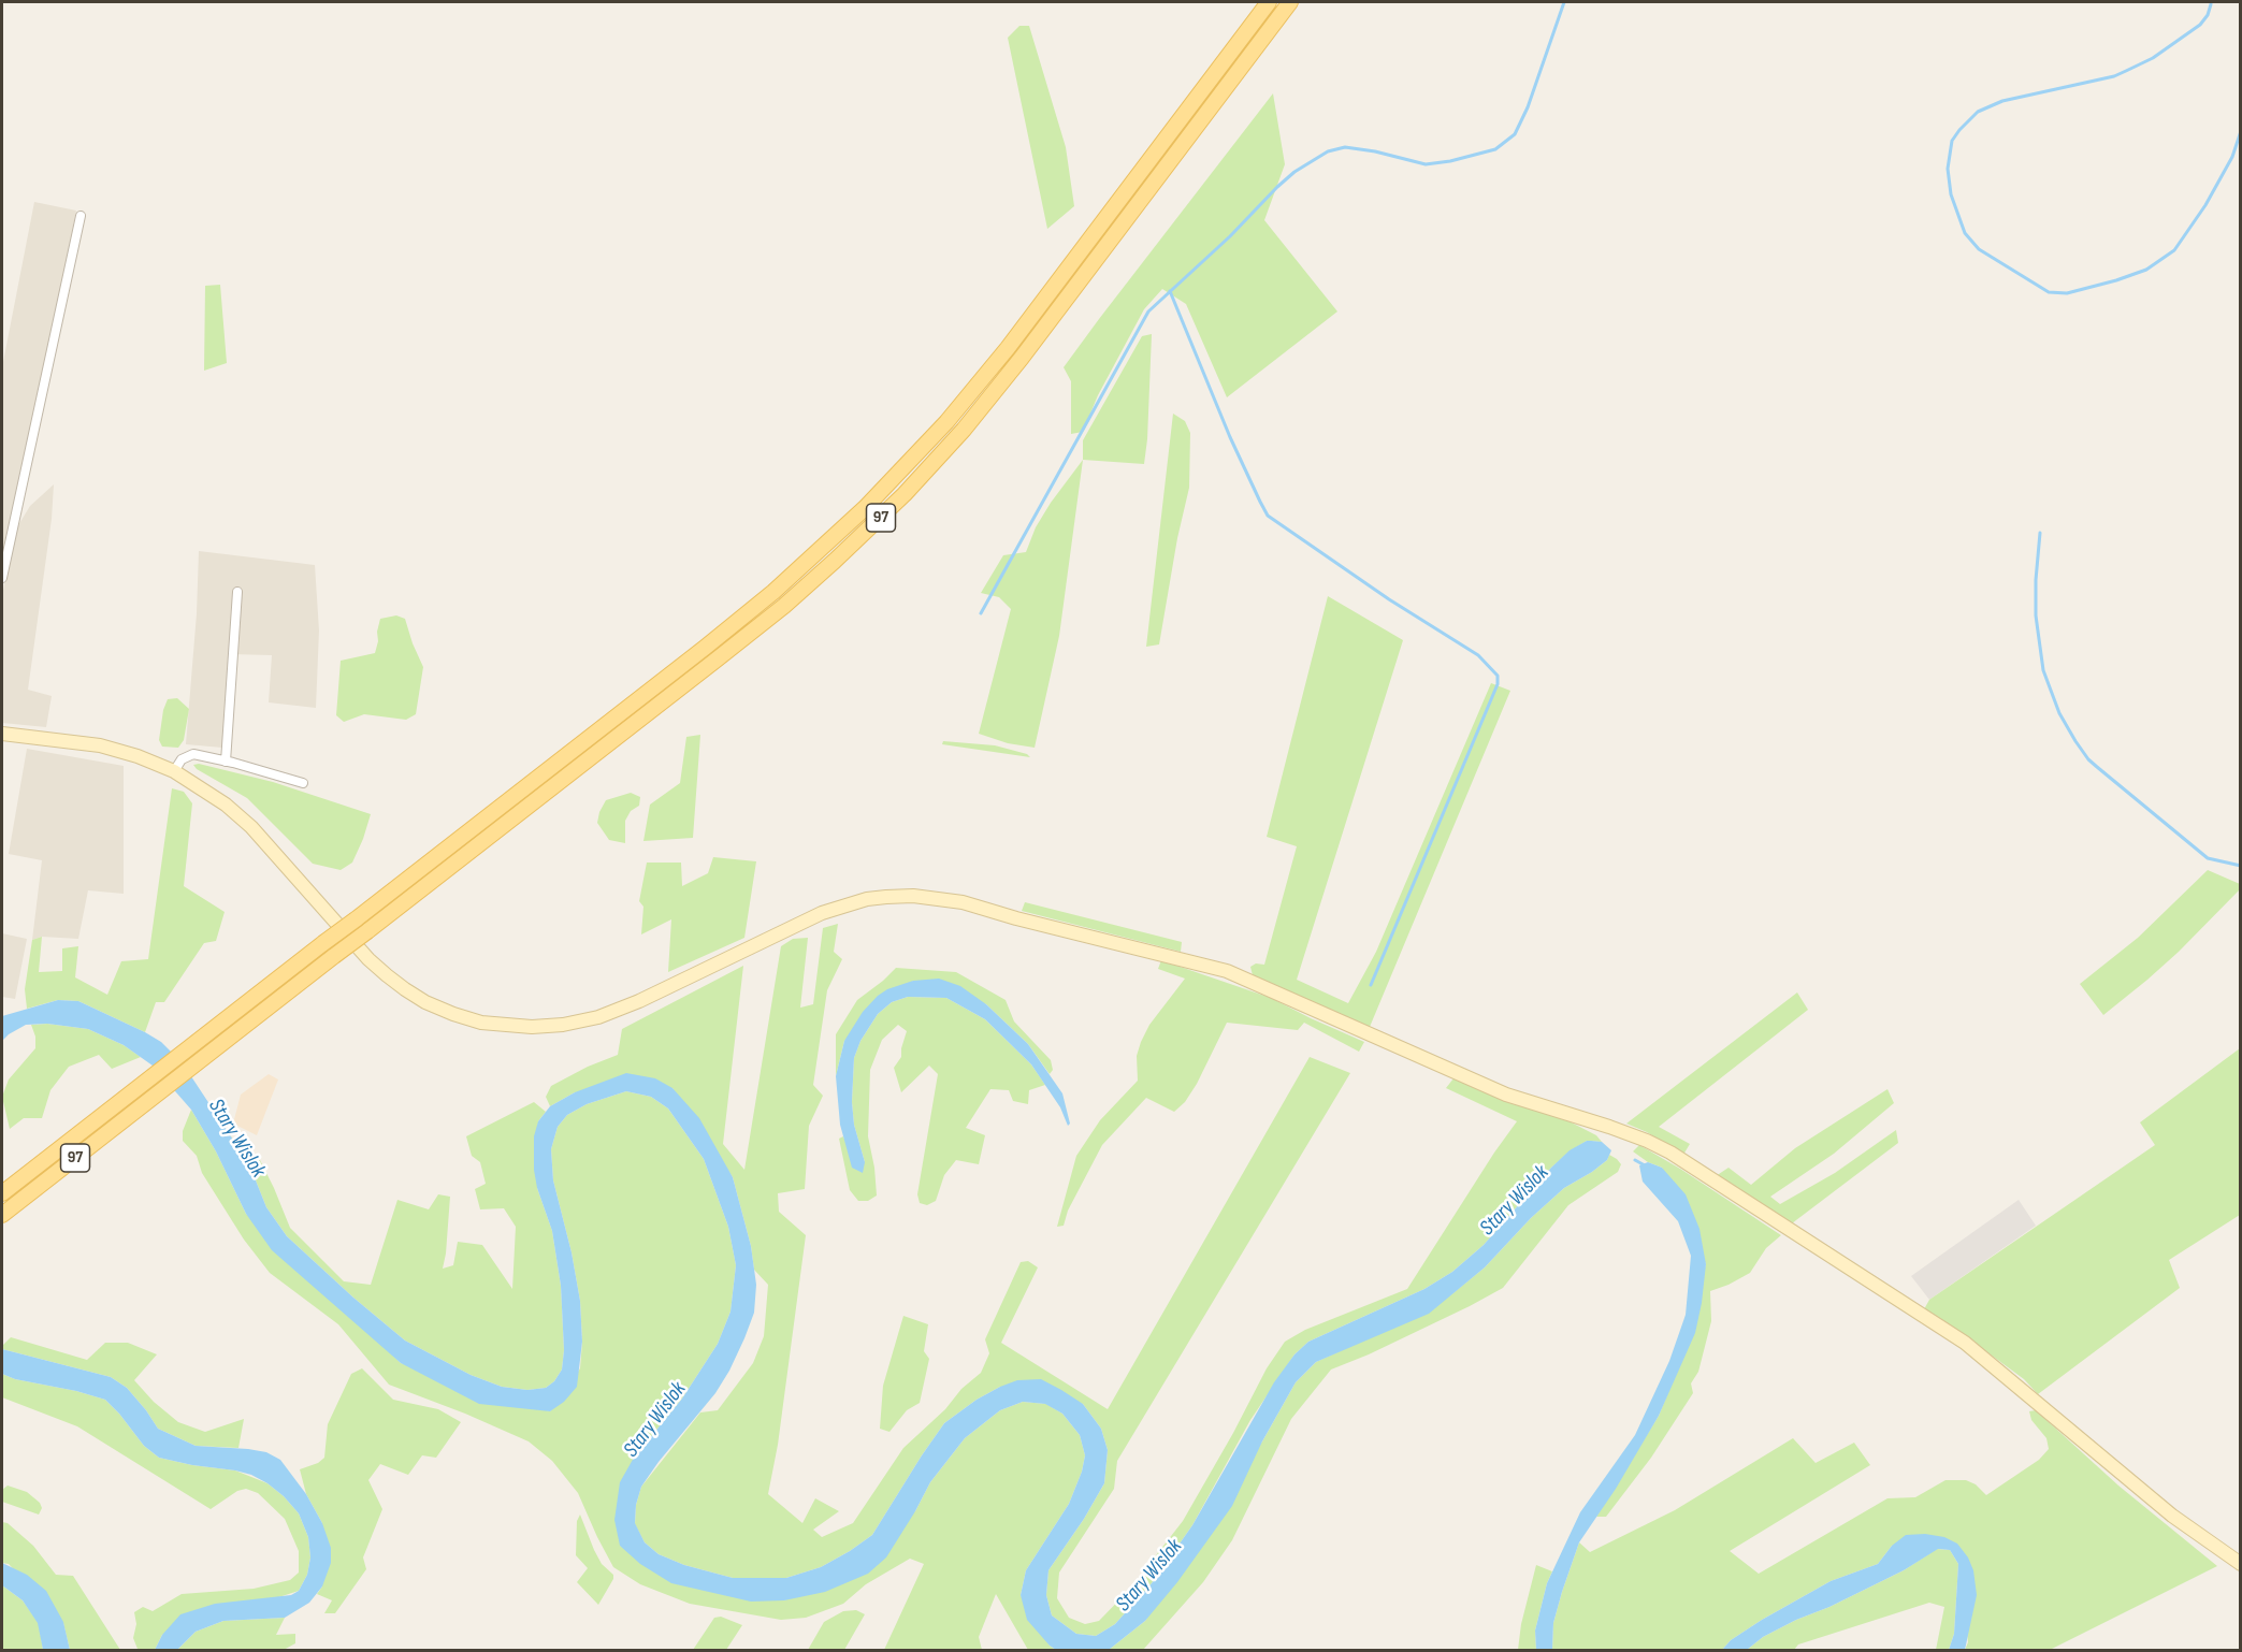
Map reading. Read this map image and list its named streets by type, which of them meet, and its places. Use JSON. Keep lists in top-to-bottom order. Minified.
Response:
{"streets":{"main road":["97"]},"water":["Stary Wislok"]}
